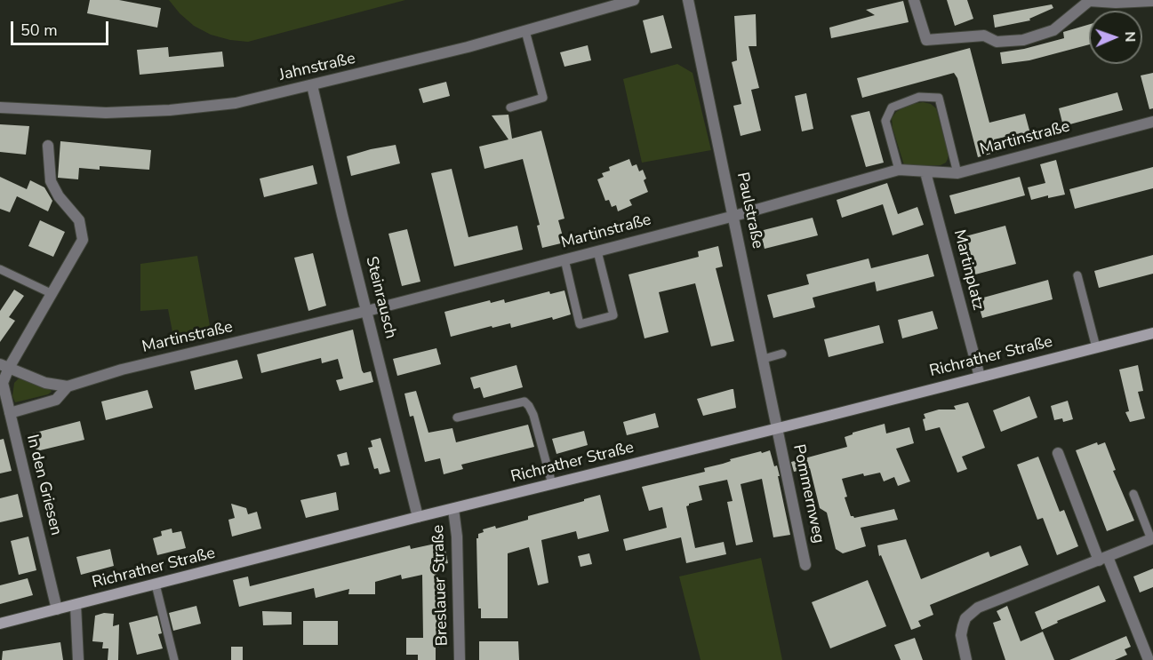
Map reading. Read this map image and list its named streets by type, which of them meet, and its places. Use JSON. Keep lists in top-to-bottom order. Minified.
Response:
{"streets":{"street":["Jahnstraße","Martinstraße","Paulstraße","Martinplatz","Steinrausch","Richrather Straße","In den Griesen","Pommernweg","Breslauer Straße"]},"crossings":[["Jahnstraße","Steinrausch"],["Martinstraße","Paulstraße"],["Martinstraße","Martinplatz"],["Martinstraße","Steinrausch"],["Martinstraße","In den Griesen"],["Paulstraße","Richrather Straße"],["Paulstraße","Pommernweg"],["Martinplatz","Richrather Straße"],["Steinrausch","Richrather Straße"],["Richrather Straße","In den Griesen"],["Richrather Straße","Pommernweg"],["Richrather Straße","Breslauer Straße"]],"scale_bar":"50 m","north":"right"}
